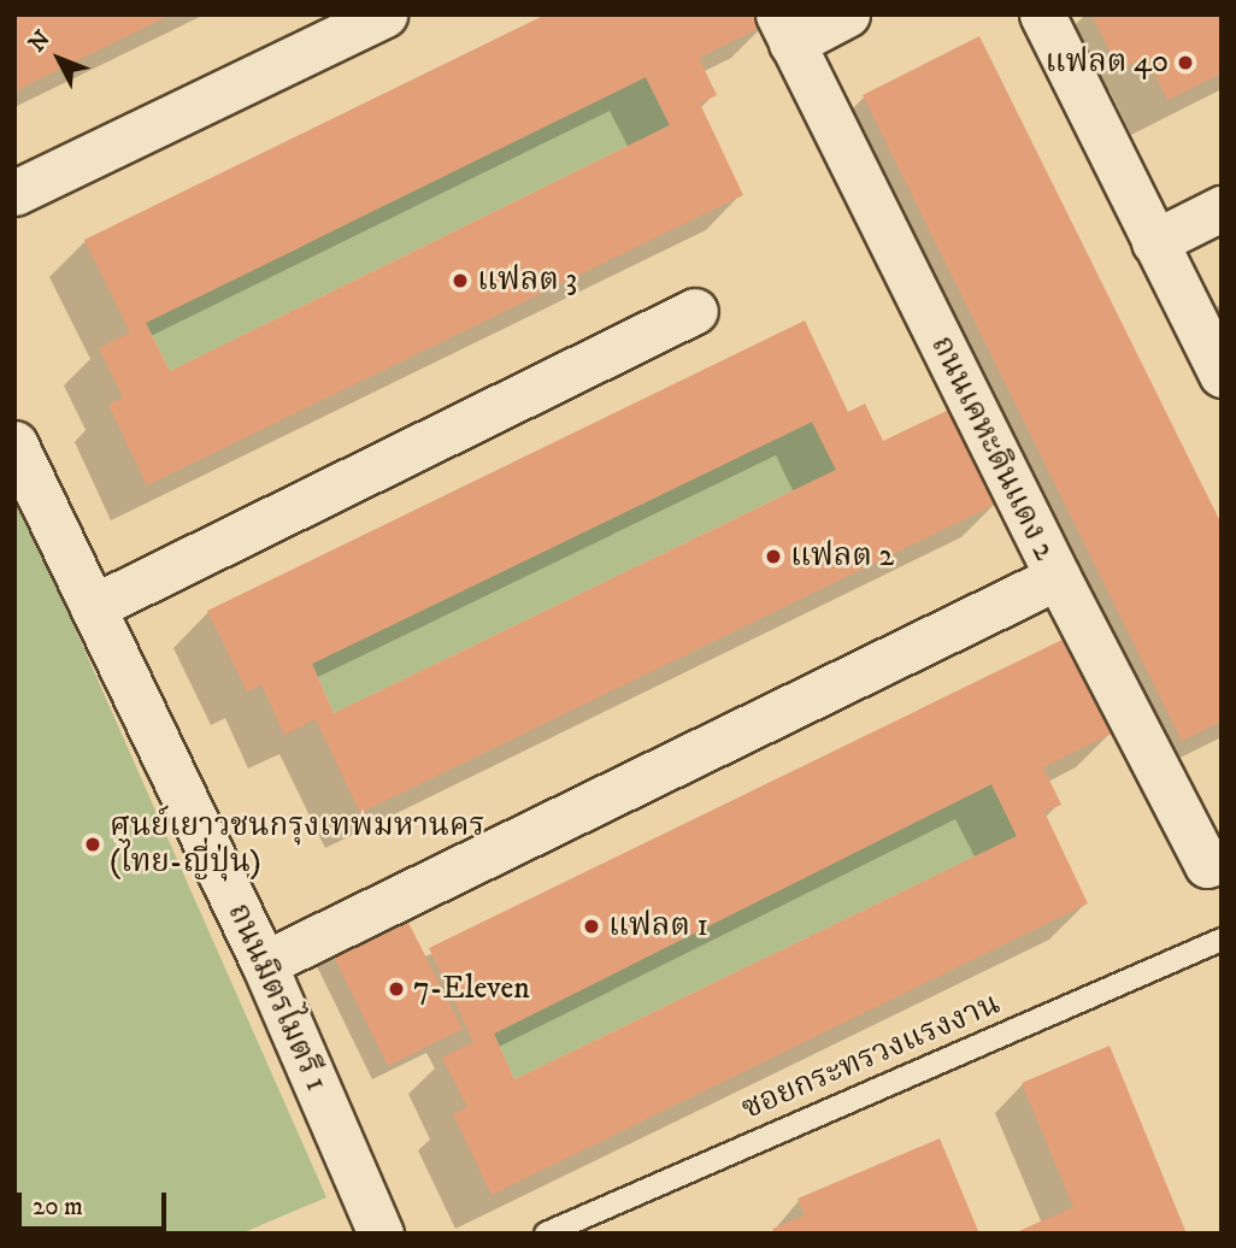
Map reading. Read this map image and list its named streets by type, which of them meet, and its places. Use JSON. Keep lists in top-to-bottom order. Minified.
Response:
{"streets":{"street":["ถนนเคหะดินแดง 2","ถนนมิตรไมตรี 1"],"lane":["ซอยกระทรวงแรงงาน"]},"places":["แฟลต 40","แฟลต 3","แฟลต 2","ศูนย์เยาวชนกรุงเทพมหานคร (ไทย-ญี่ปุ่น)","แฟลต 1","7-Eleven"],"scale_bar":"20 m","north":"top left"}
